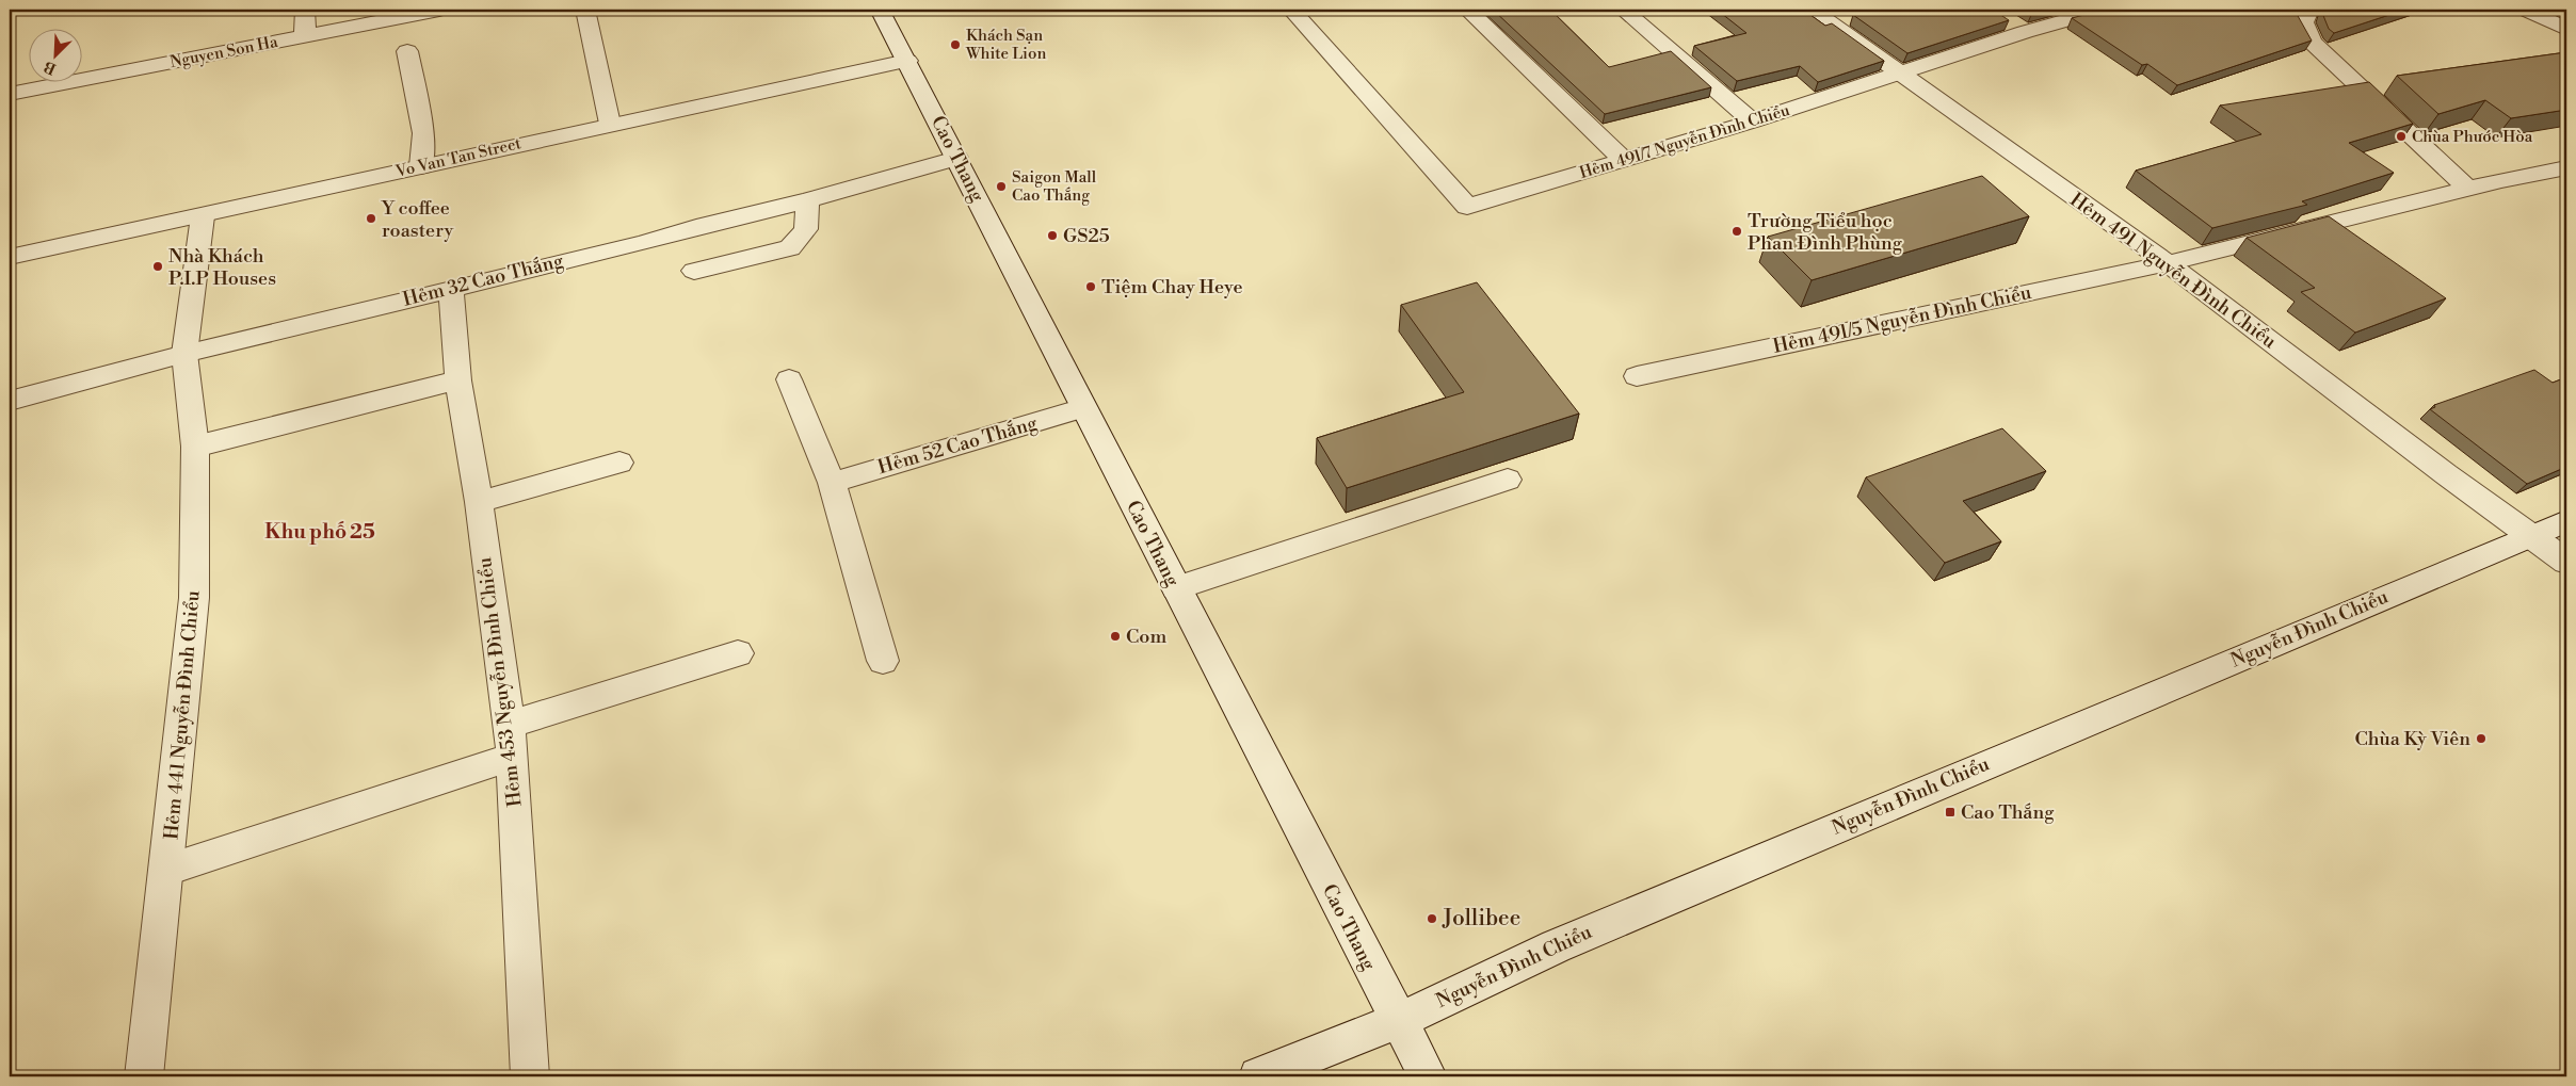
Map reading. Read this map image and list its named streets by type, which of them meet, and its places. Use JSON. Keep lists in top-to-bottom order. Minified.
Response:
{"streets":{"street":["Nguyen Son Ha","Hẻm 491/7 Nguyễn Ðình Chiểu","Vo Van Tan Street","Cao Thang","Hẻm 491 Nguyễn Ðình Chiểu","Hẻm 32 Cao Thắng","Hẻm 491/5 Nguyễn Ðình Chiểu","Hẻm 52 Cao Thắng","Nguyễn Đình Chiểu","Hẻm 453 Nguyễn Ðình Chiểu","Hẻm 441 Nguyễn Đình Chiểu"]},"crossings":[["Hẻm 491/7 Nguyễn Ðình Chiểu","Hẻm 491 Nguyễn Ðình Chiểu"],["Vo Van Tan Street","Cao Thang"],["Vo Van Tan Street","Hẻm 441 Nguyễn Đình Chiểu"],["Cao Thang","Hẻm 32 Cao Thắng"],["Cao Thang","Hẻm 52 Cao Thắng"],["Cao Thang","Nguyễn Đình Chiểu"],["Hẻm 491 Nguyễn Ðình Chiểu","Hẻm 491/5 Nguyễn Ðình Chiểu"],["Hẻm 491 Nguyễn Ðình Chiểu","Nguyễn Đình Chiểu"],["Hẻm 32 Cao Thắng","Hẻm 453 Nguyễn Ðình Chiểu"],["Hẻm 32 Cao Thắng","Hẻm 441 Nguyễn Đình Chiểu"]],"districts":["Khu phố 25"],"places":{"other":["Khách Sạn White Lion","Chùa Phước Hòa","Saigon Mall Cao Thắng","Y coffee roastery","Trường Tiểu học Phan Đình Phùng","GS25","Nhà Khách P.I.P Houses","Tiệm Chay Heye","Com","Chùa Kỳ Viên","Jollibee"],"transit":["Cao Thắng"]},"north":"bottom left"}
